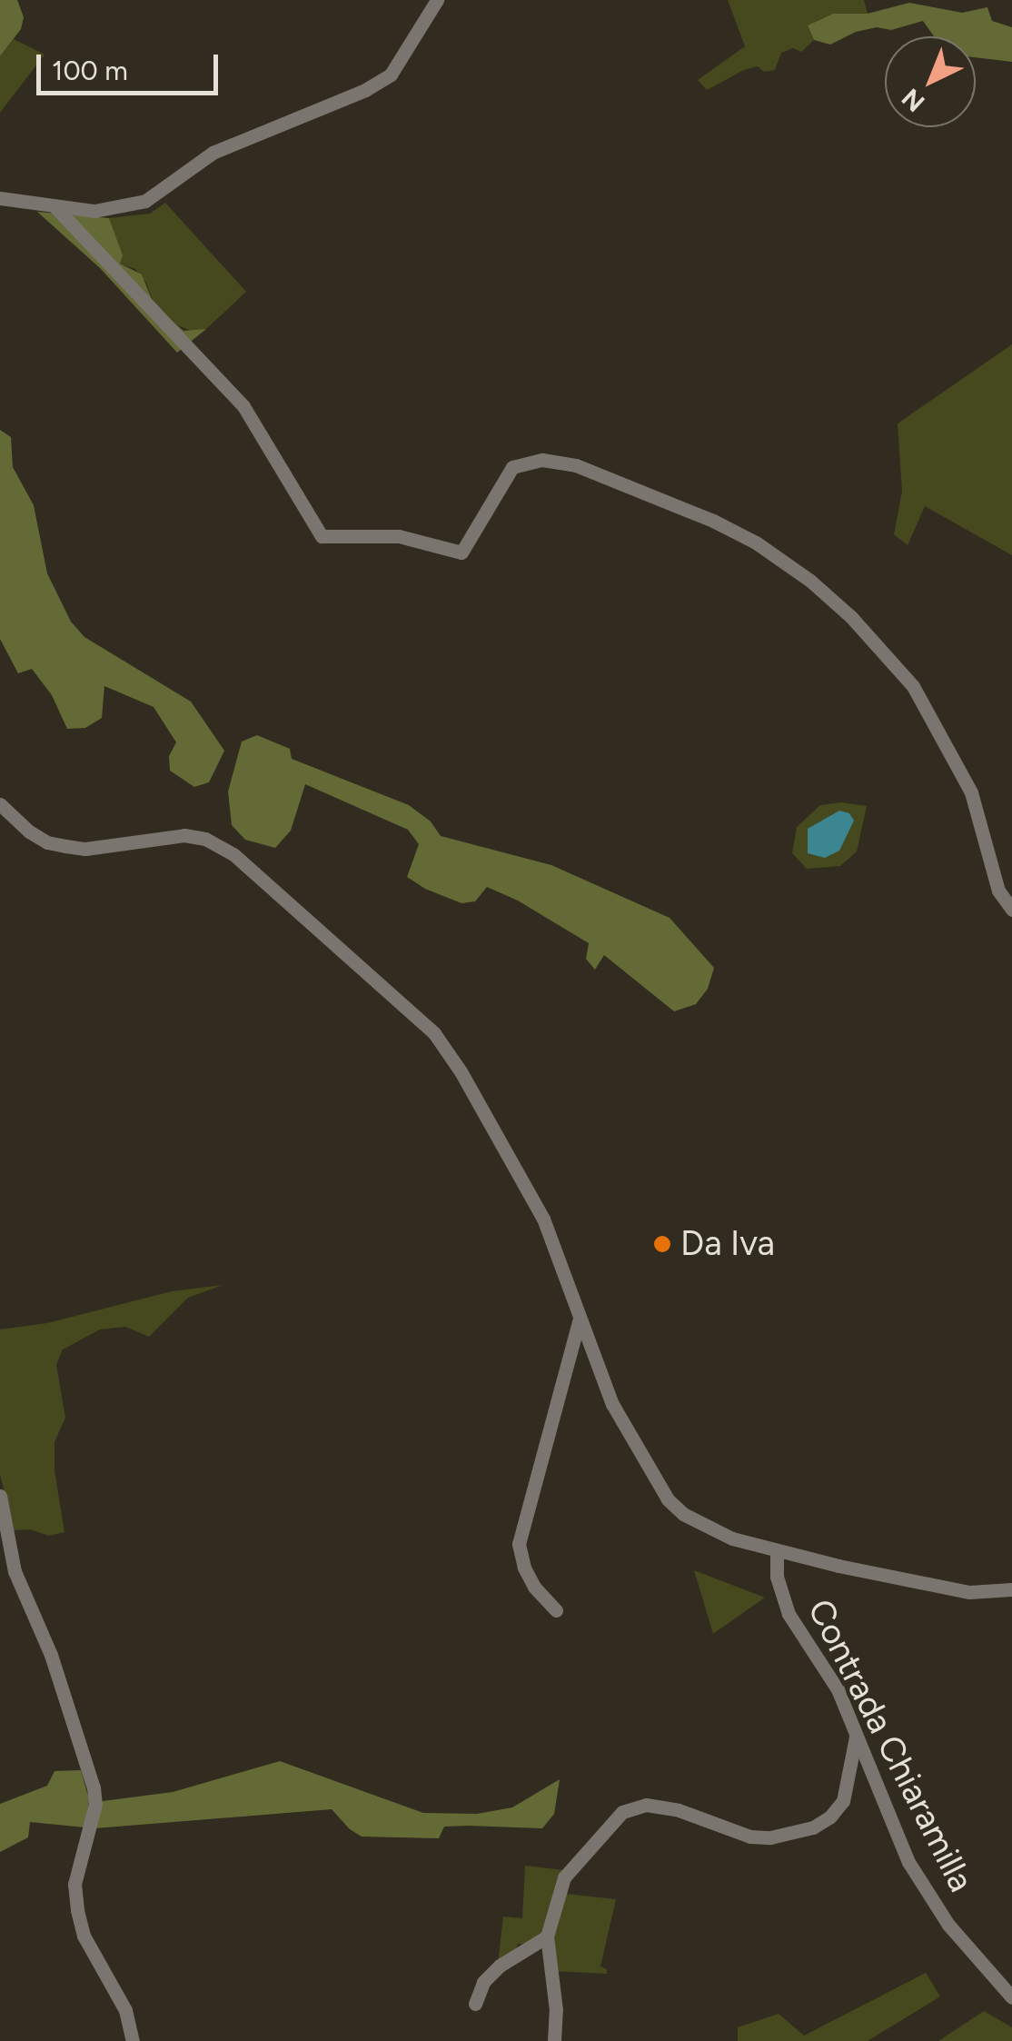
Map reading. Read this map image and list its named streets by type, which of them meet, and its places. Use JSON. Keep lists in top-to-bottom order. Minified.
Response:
{"streets":{"street":["Contrada Chiaramilla"]},"places":["Da Iva"],"scale_bar":"100 m","north":"bottom left"}
